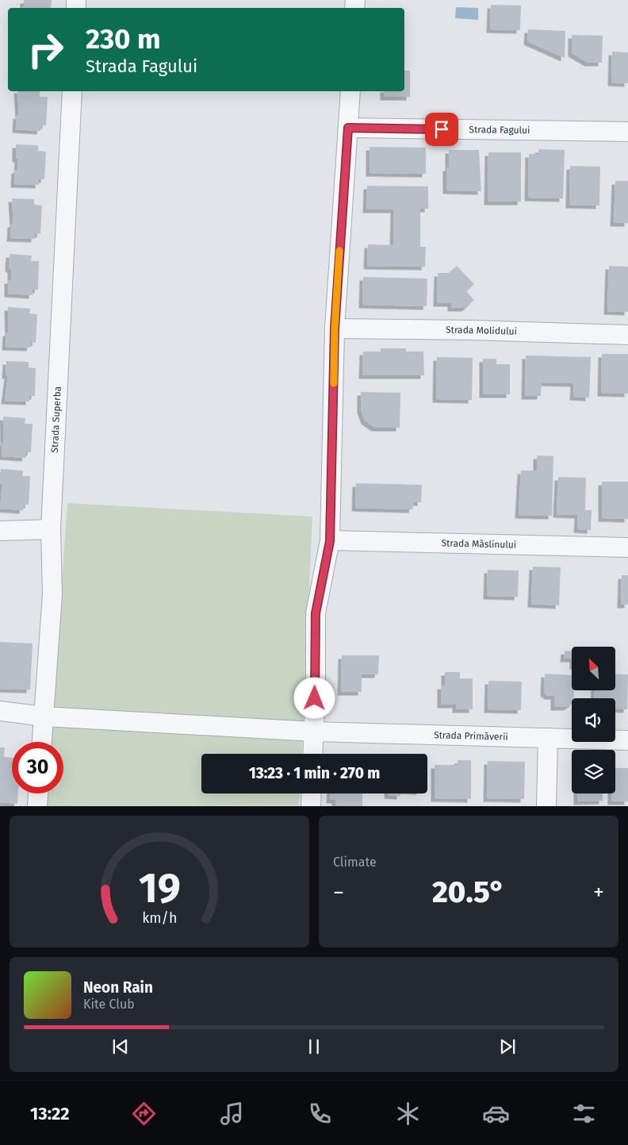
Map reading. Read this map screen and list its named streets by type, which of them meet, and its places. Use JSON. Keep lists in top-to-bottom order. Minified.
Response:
{"streets":{"street":["Strada Fagului","Strada Molidului","Strada Superba","Strada Măslinului","Strada Primăverii"]},"crossings":[["Strada Superba","Strada Primăverii"]],"north":"top left","page":{"turn":["230 m","Strada Fagului"],"limit":"30","trip":"13:23 · 1 min · 270 m","tile":"Climate","heat":["−","20.5°","+"],"song":["Neon Rain","Kite Club"],"tabs":"13:22","gauge":["19","km/h"]}}
